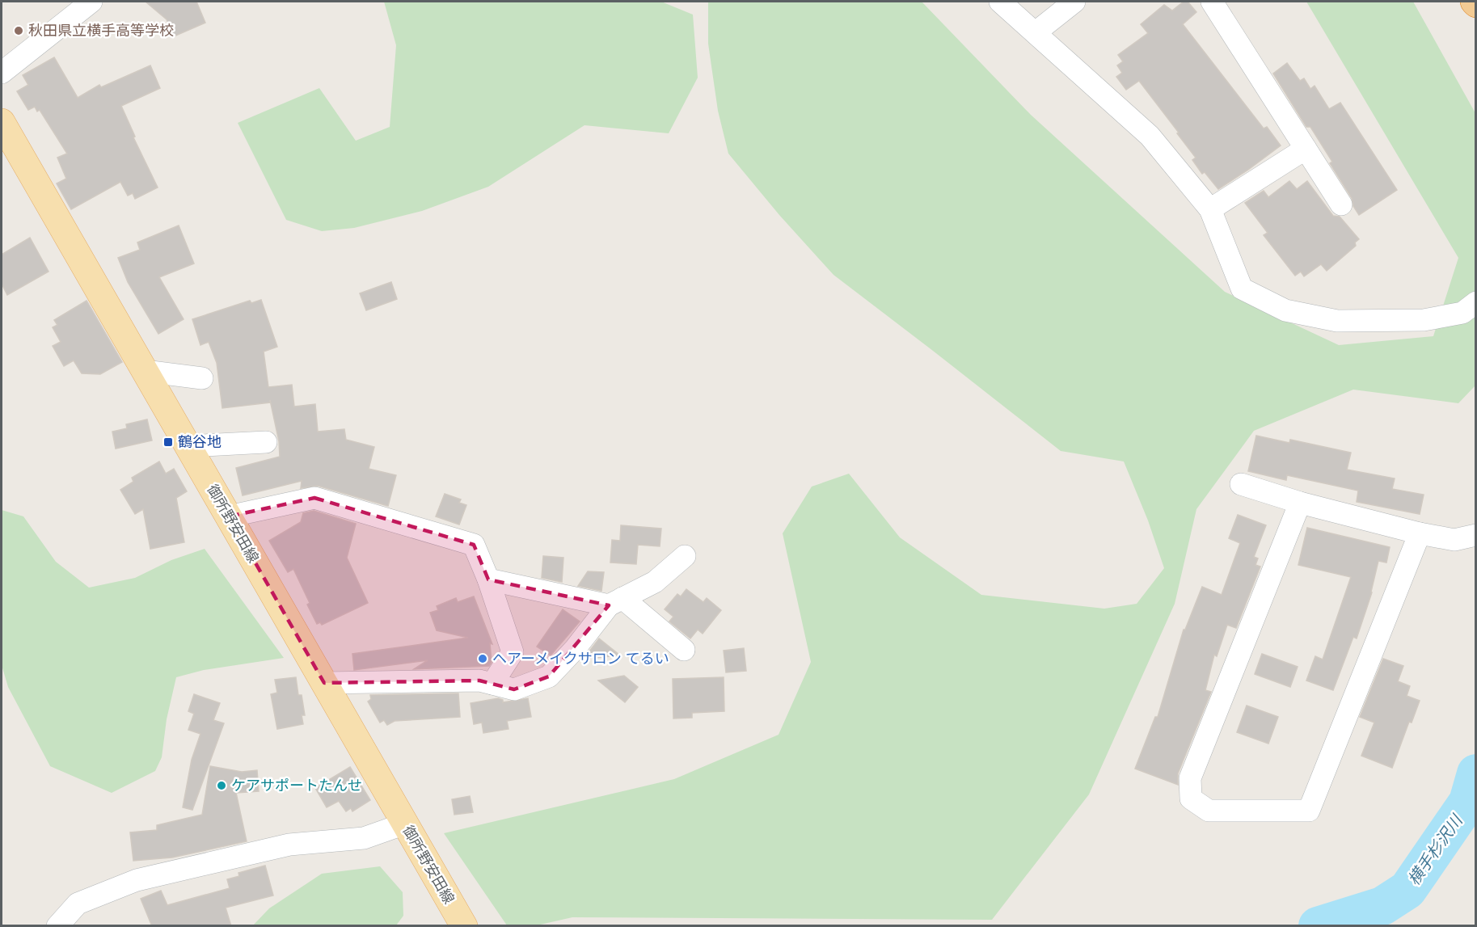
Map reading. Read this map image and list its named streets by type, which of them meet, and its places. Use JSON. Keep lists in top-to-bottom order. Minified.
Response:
{"streets":{"main road":["御所野安田線"]},"water":["横手杉沢川"],"places":{"other":["秋田県立横手高等学校","ヘアーメイクサロン てるい","ケアサポートたんせ"],"transit":["鶴谷地"]}}
